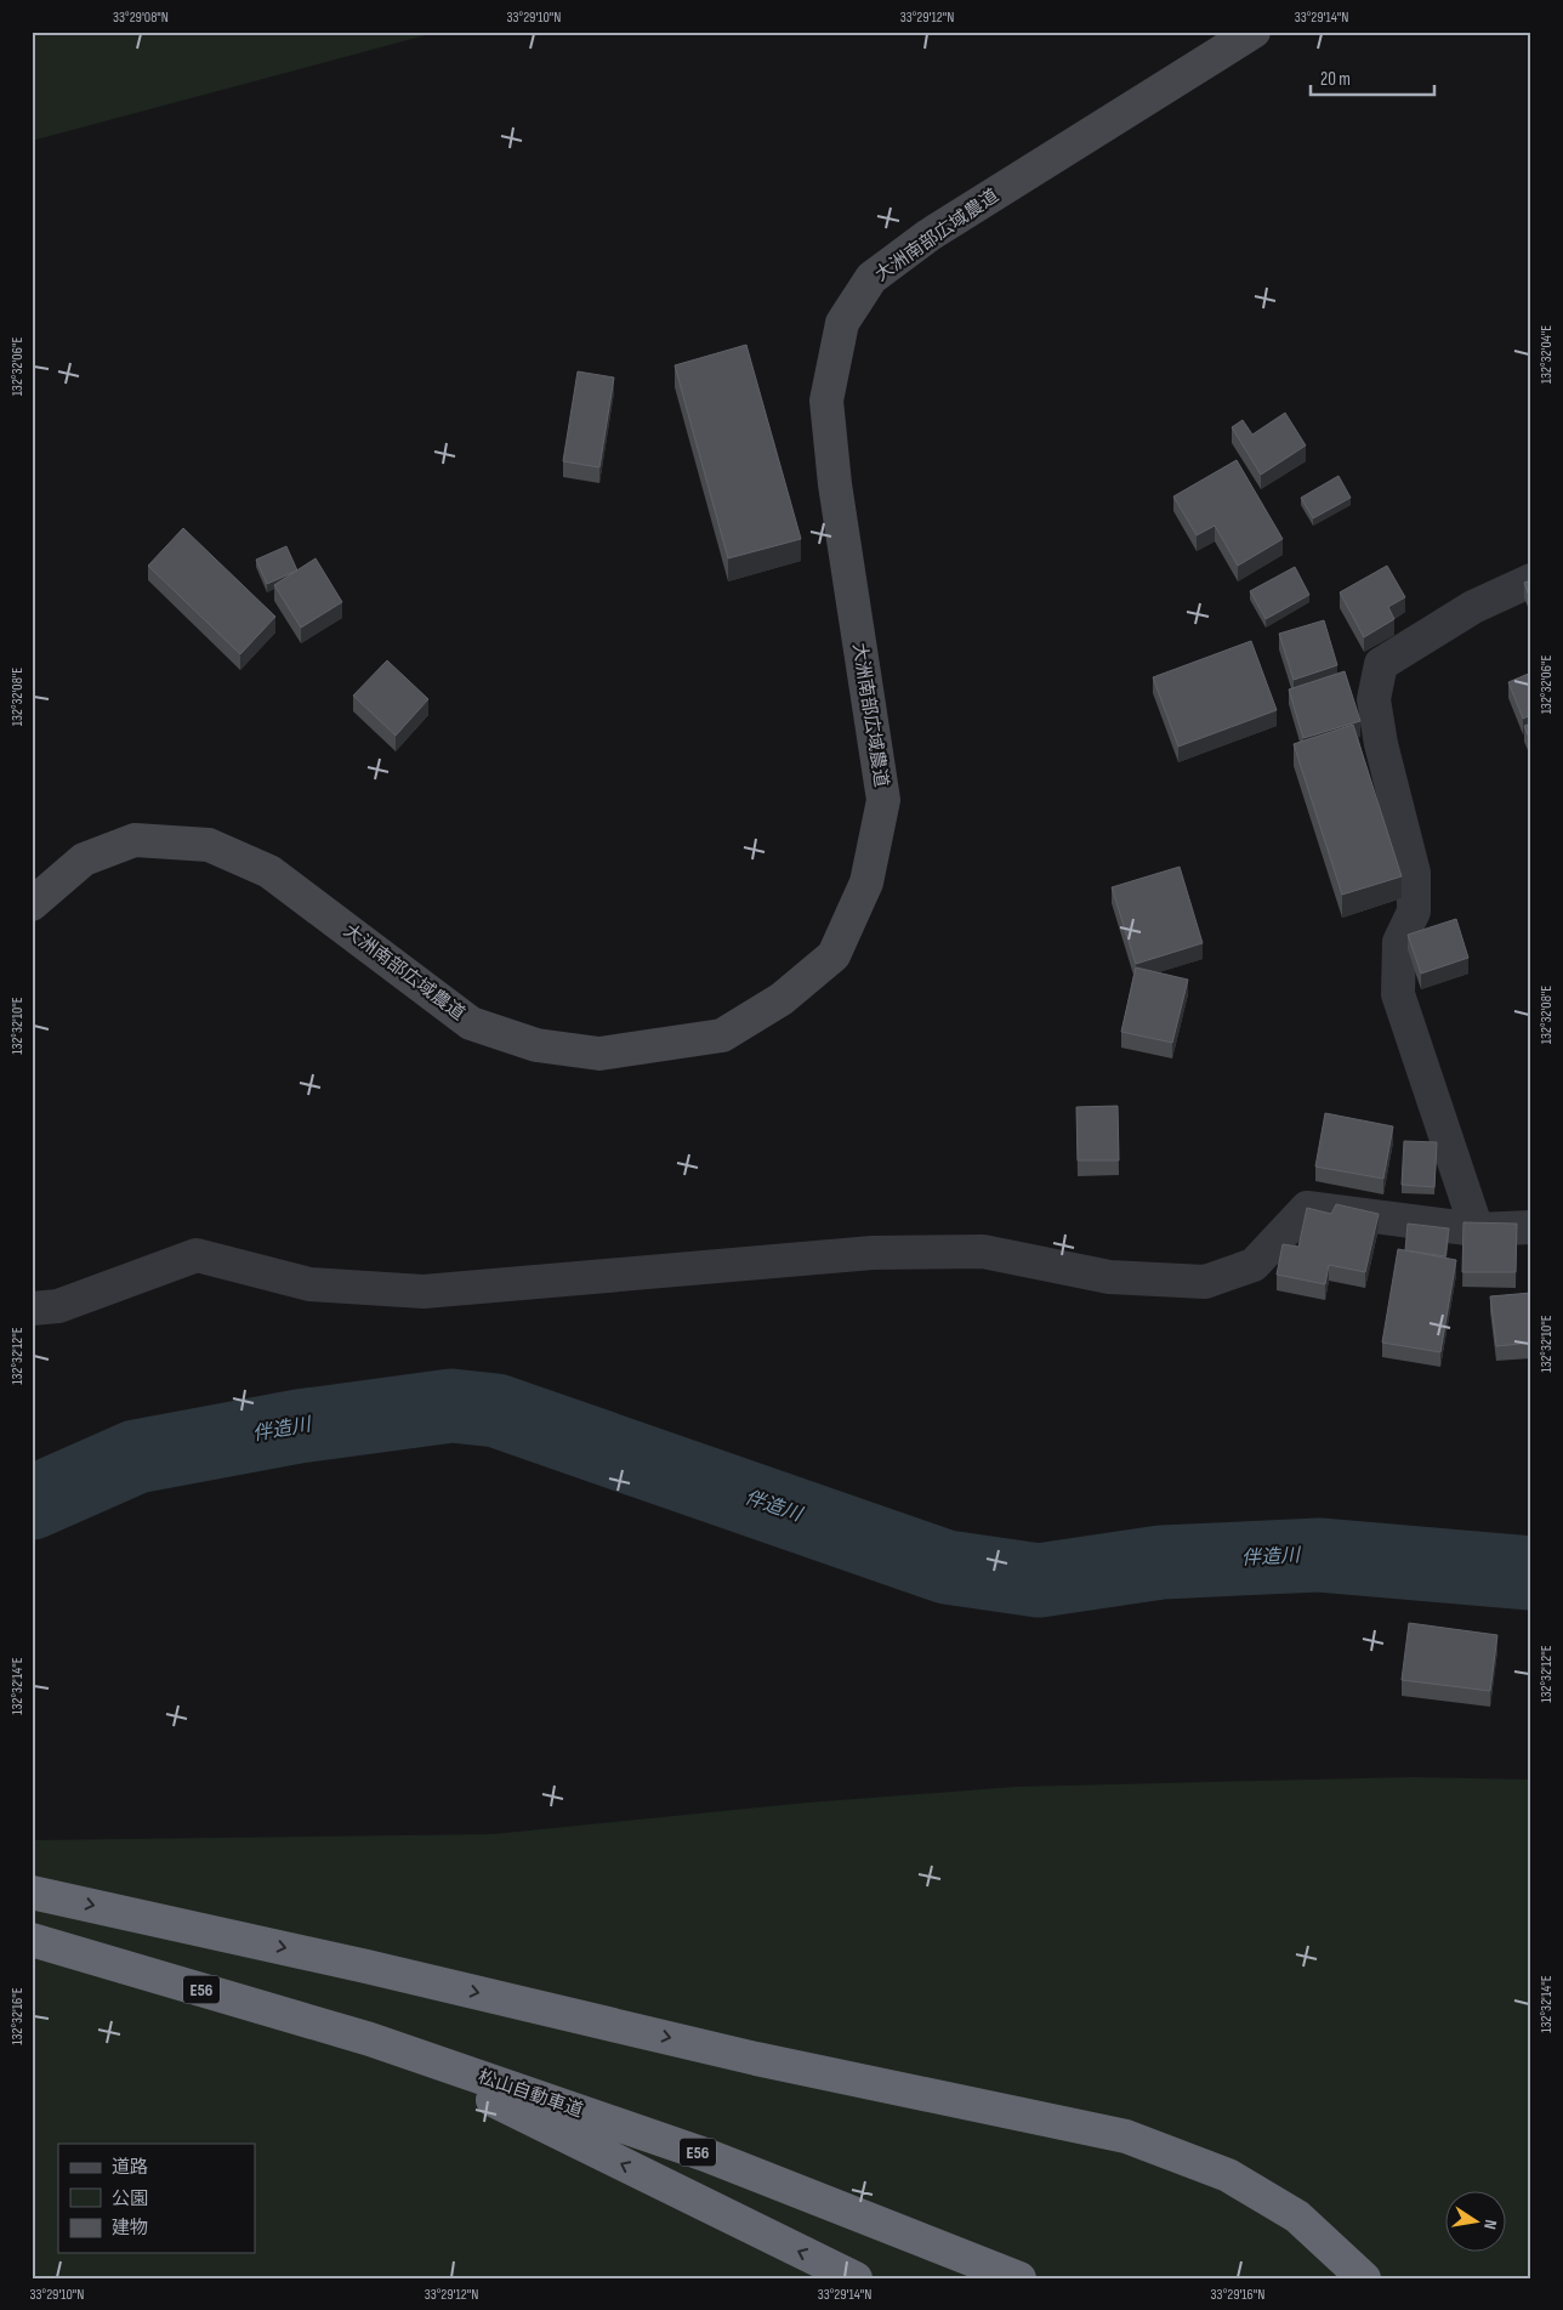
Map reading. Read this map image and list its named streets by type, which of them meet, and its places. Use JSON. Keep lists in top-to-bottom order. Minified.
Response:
{"streets":{"highway":["E56","松山自動車道"],"street":["大洲南部広域農道"]},"water":["伴造川"],"legend":["道路","公園","建物"],"scale_bar":"20 m","north":"right","coordinates":["33°29'08\"N","33°29'10\"N","33°29'12\"N","33°29'14\"N","132°32'04\"E","132°32'06\"E","132°32'08\"E","132°32'10\"E","132°32'12\"E","132°32'14\"E","132°32'16\"E","33°29'16\"N"]}
